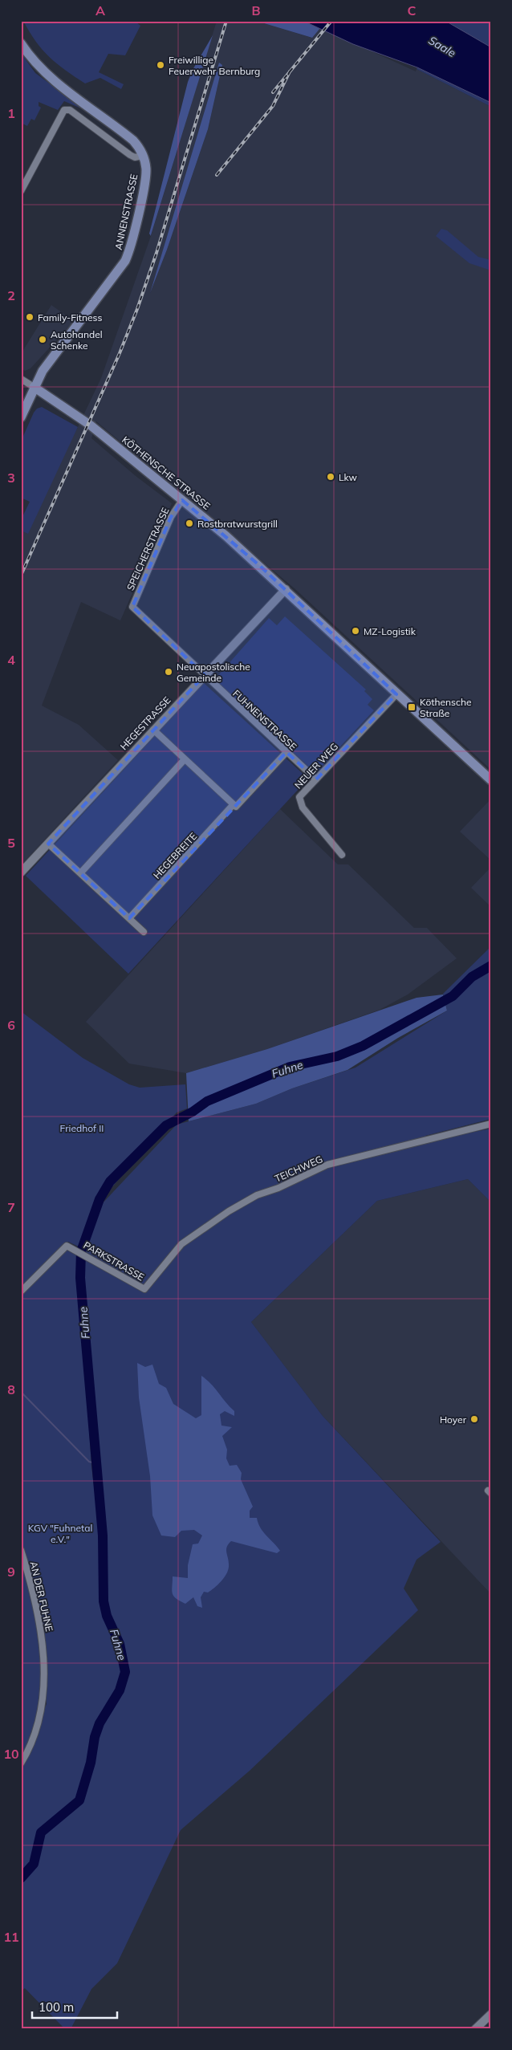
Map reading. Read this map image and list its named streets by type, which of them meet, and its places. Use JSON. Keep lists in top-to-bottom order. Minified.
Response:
{"streets":{"main road":["ANNENSTRASSE","KÖTHENSCHE STRASSE"],"street":["SPEICHERSTRASSE","FUHNENSTRASSE","HEGESTRASSE","NEUER WEG","HEGEBREITE","TEICHWEG","PARKSTRASSE","AN DER FUHNE"]},"crossings":[["ANNENSTRASSE","KÖTHENSCHE STRASSE"],["KÖTHENSCHE STRASSE","SPEICHERSTRASSE"],["KÖTHENSCHE STRASSE","HEGESTRASSE"],["KÖTHENSCHE STRASSE","NEUER WEG"],["SPEICHERSTRASSE","FUHNENSTRASSE"],["FUHNENSTRASSE","HEGESTRASSE"],["FUHNENSTRASSE","NEUER WEG"],["FUHNENSTRASSE","HEGEBREITE"],["TEICHWEG","PARKSTRASSE"]],"water":["Saale","Fuhne"],"parks":["Friedhof II","KGV \"Fuhnetal e.V.\""],"places":{"other":["Freiwillige Feuerwehr Bernburg","Family-Fitness","Autohandel Schenke","Lkw","Rostbratwurstgrill","MZ-Logistik","Neuapostolische Gemeinde","Hoyer"],"transit":["Köthensche Straße"]},"scale_bar":"100 m","grid":{"columns":["A","B","C"],"rows":["1","2","3","4","5","6","7","8","9","10","11"]}}
